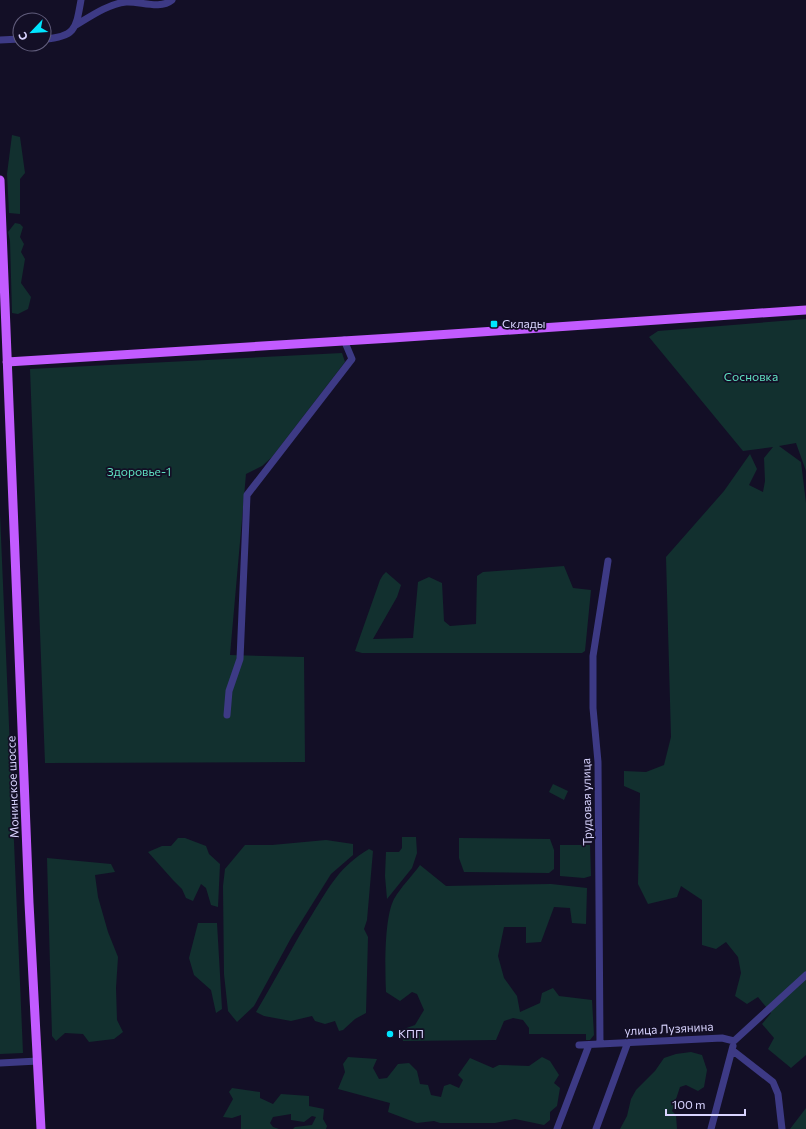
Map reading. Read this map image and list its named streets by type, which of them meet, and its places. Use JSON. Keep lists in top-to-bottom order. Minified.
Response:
{"streets":{"main road":["Монинское шоссе"],"street":["Трудовая улица","улица Лузянина"]},"crossings":[["Трудовая улица","улица Лузянина"]],"parks":["Сосновка","Здоровье-1"],"places":{"transit":["Склады"],"other":["КПП"]},"scale_bar":"100 m","north":"bottom left"}
